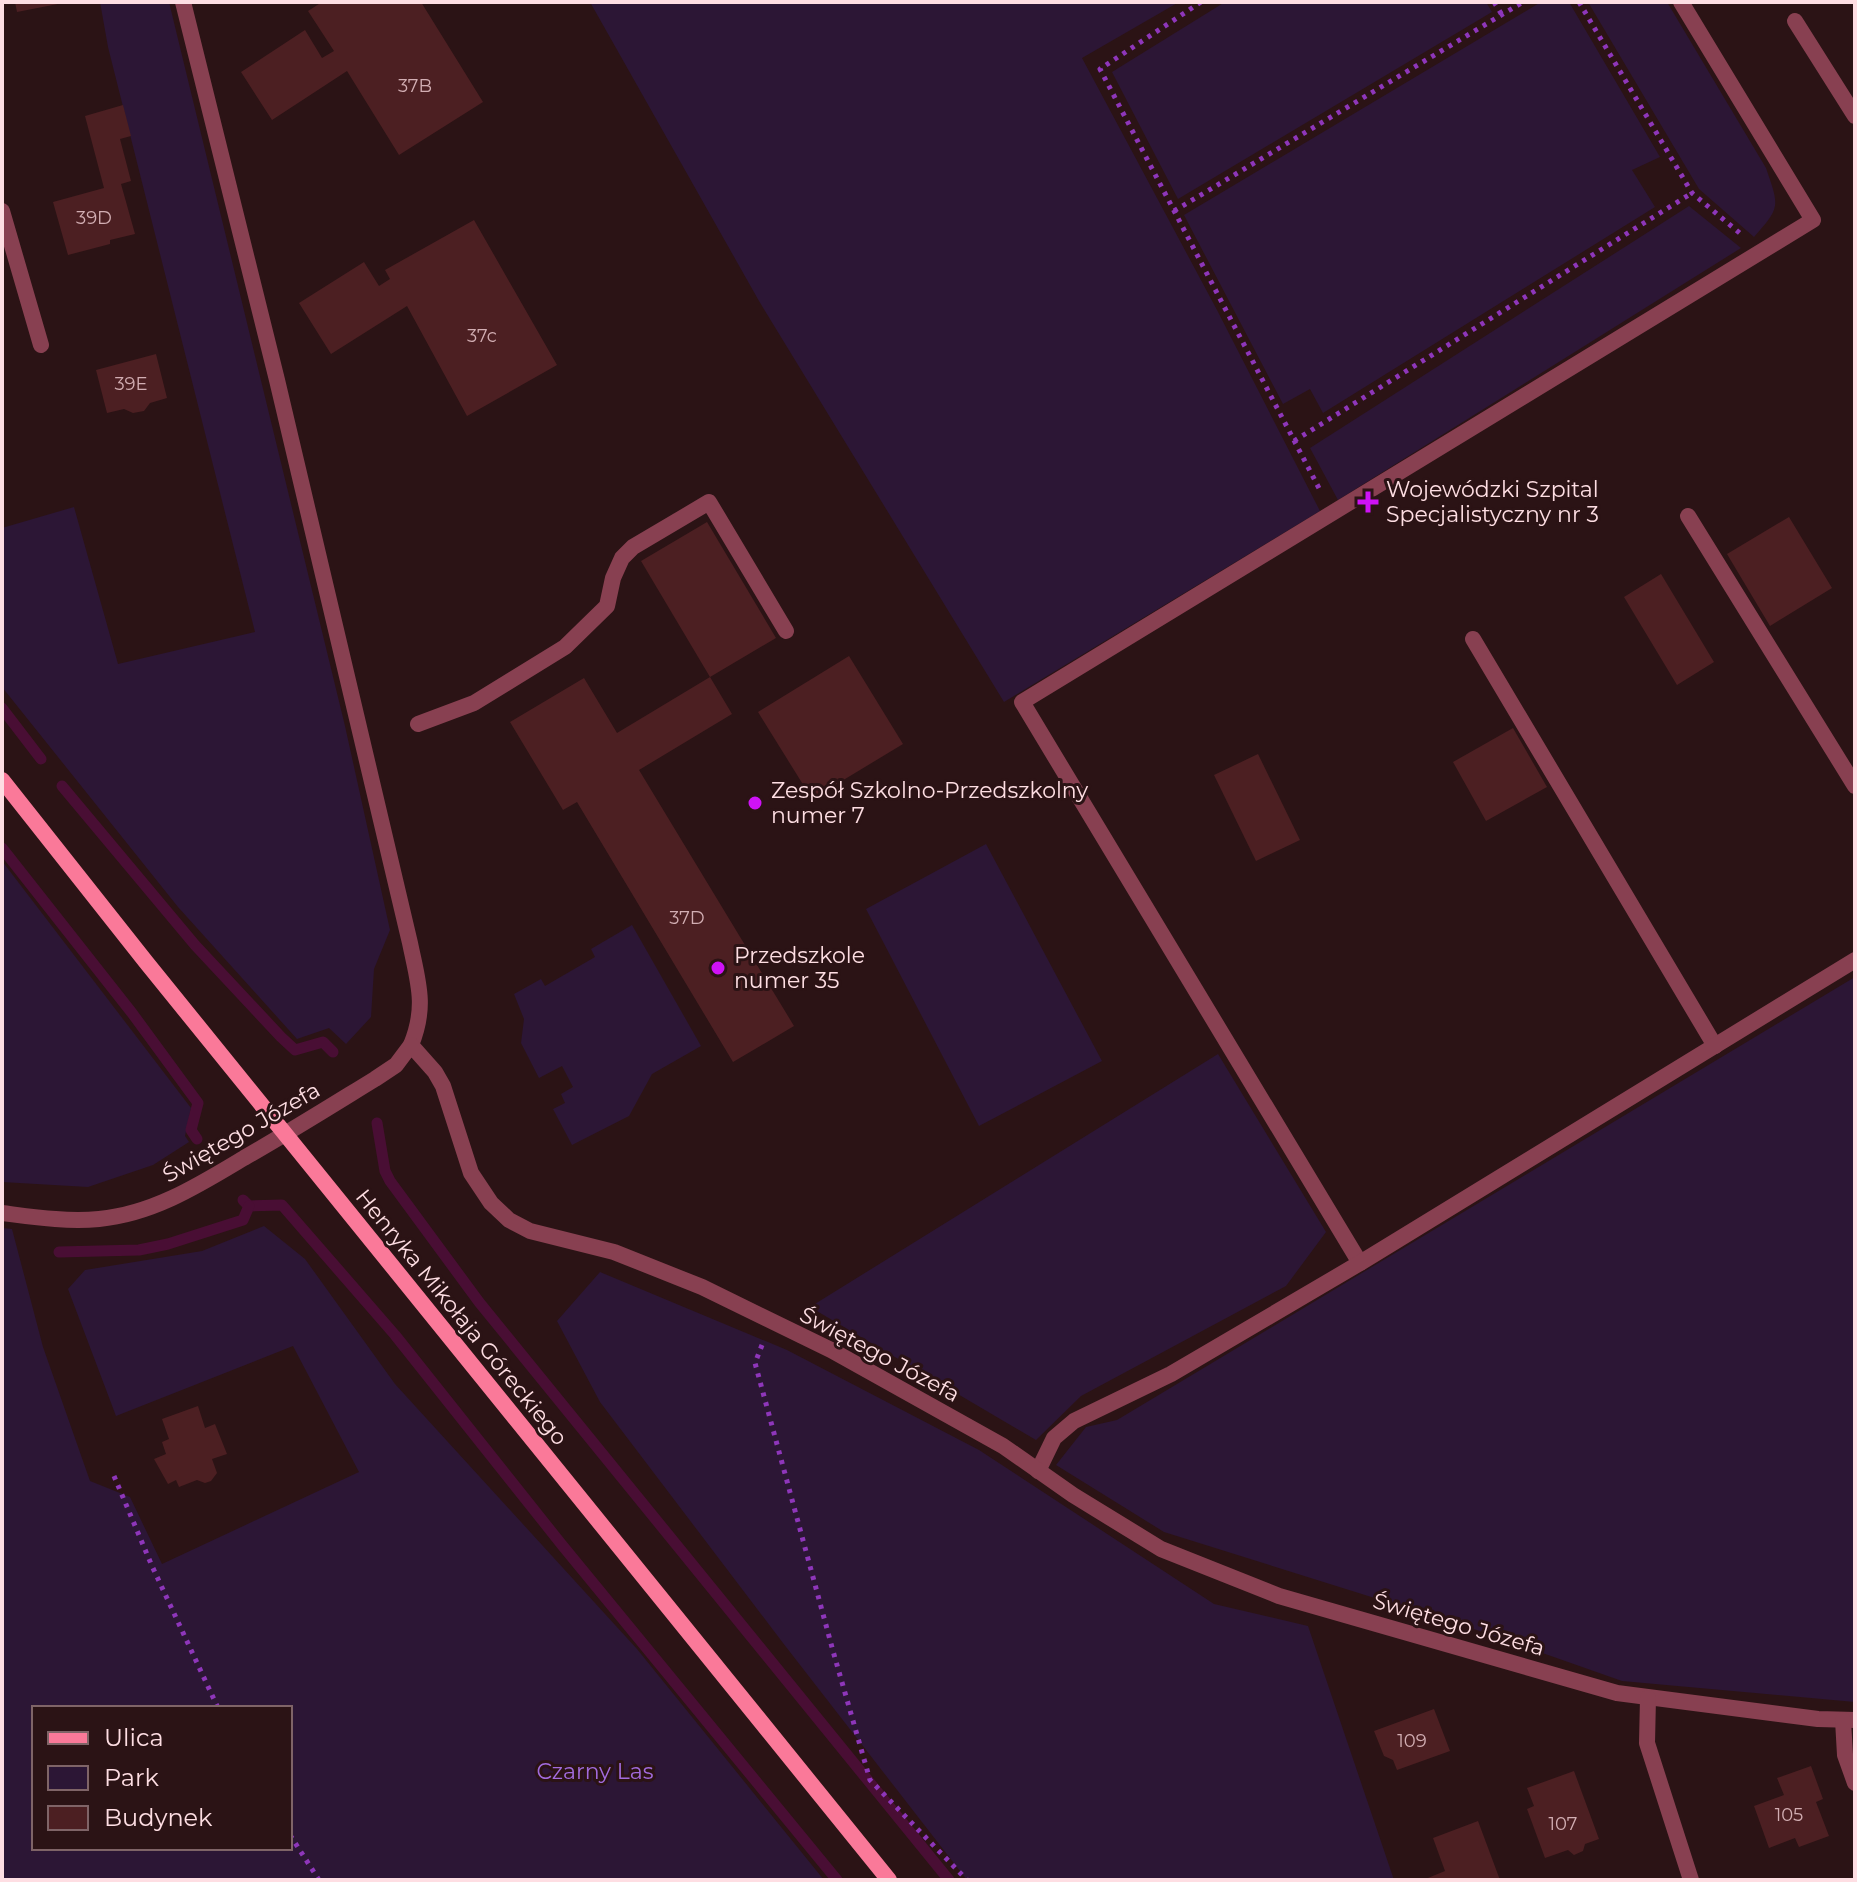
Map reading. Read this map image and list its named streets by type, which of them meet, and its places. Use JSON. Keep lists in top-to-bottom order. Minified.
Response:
{"streets":{"main road":["Henryka Mikołaja Góreckiego"],"street":["Świętego Józefa"]},"crossings":[["Świętego Józefa","Henryka Mikołaja Góreckiego"]],"parks":["Czarny Las"],"places":{"health":["Wojewódzki Szpital Specjalistyczny nr 3"],"other":["Zespół Szkolno-Przedszkolny numer 7","Przedszkole numer 35"]},"house_numbers":["37B","39D","37c","39E","37D","109","105","107"],"legend":["Ulica","Park","Budynek"]}
